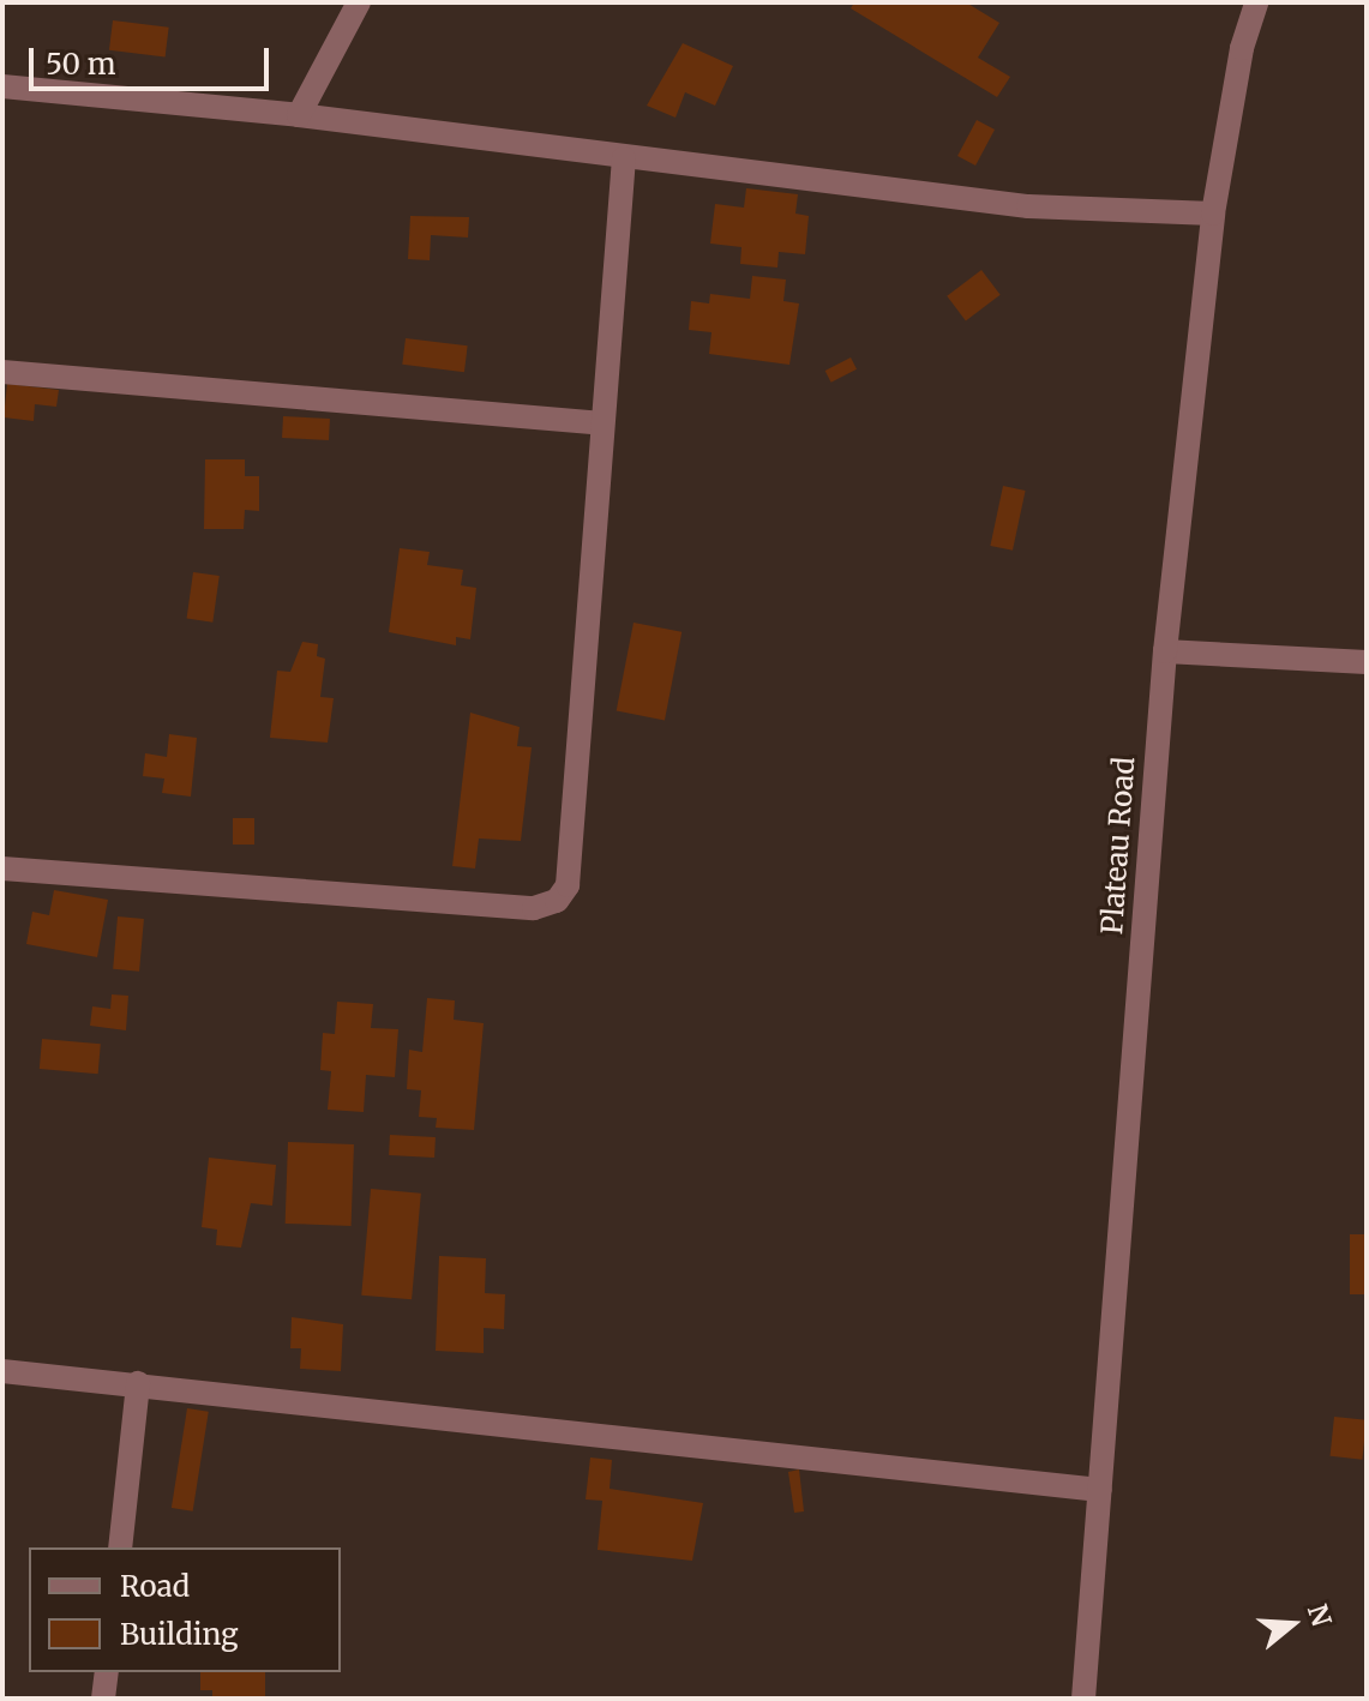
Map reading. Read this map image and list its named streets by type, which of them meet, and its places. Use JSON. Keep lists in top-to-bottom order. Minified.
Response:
{"streets":{"street":["Plateau Road"]},"legend":["Road","Building"],"scale_bar":"50 m","north":"right"}
